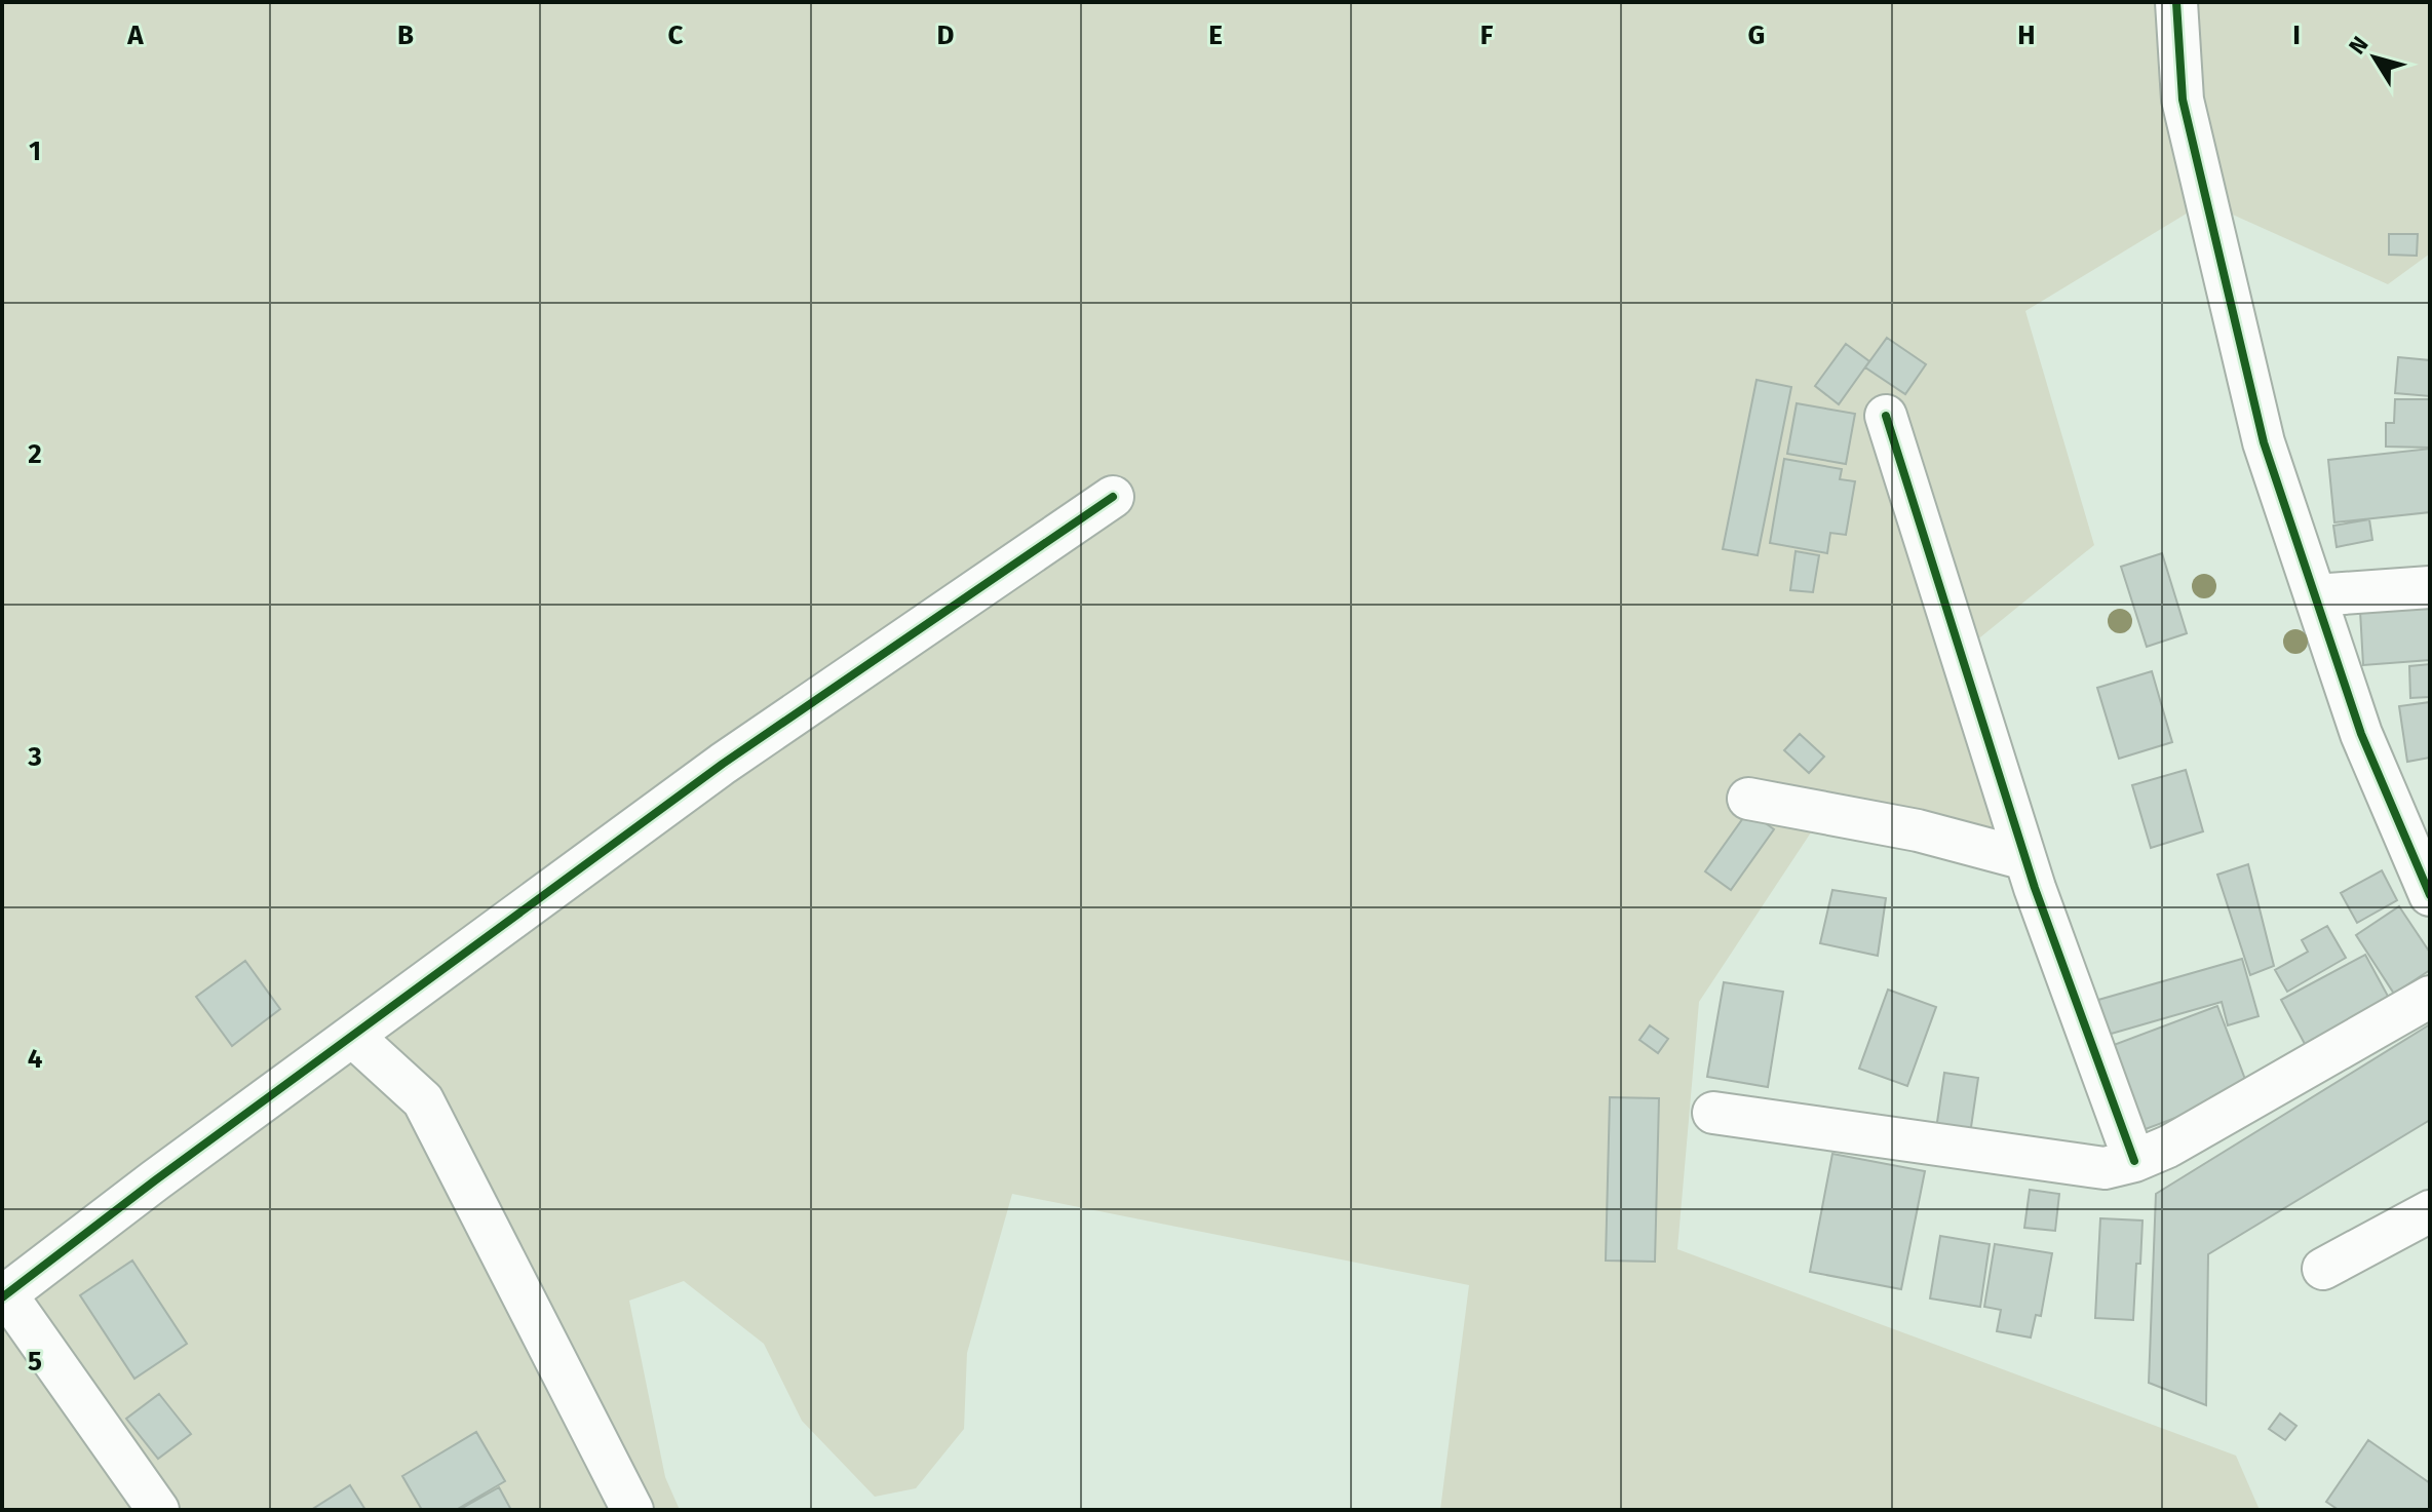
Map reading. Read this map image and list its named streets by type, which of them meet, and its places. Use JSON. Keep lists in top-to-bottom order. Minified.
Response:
{"north":"top left","grid":{"columns":["A","B","C","D","E","F","G","H","I"],"rows":["1","2","3","4","5"]}}
